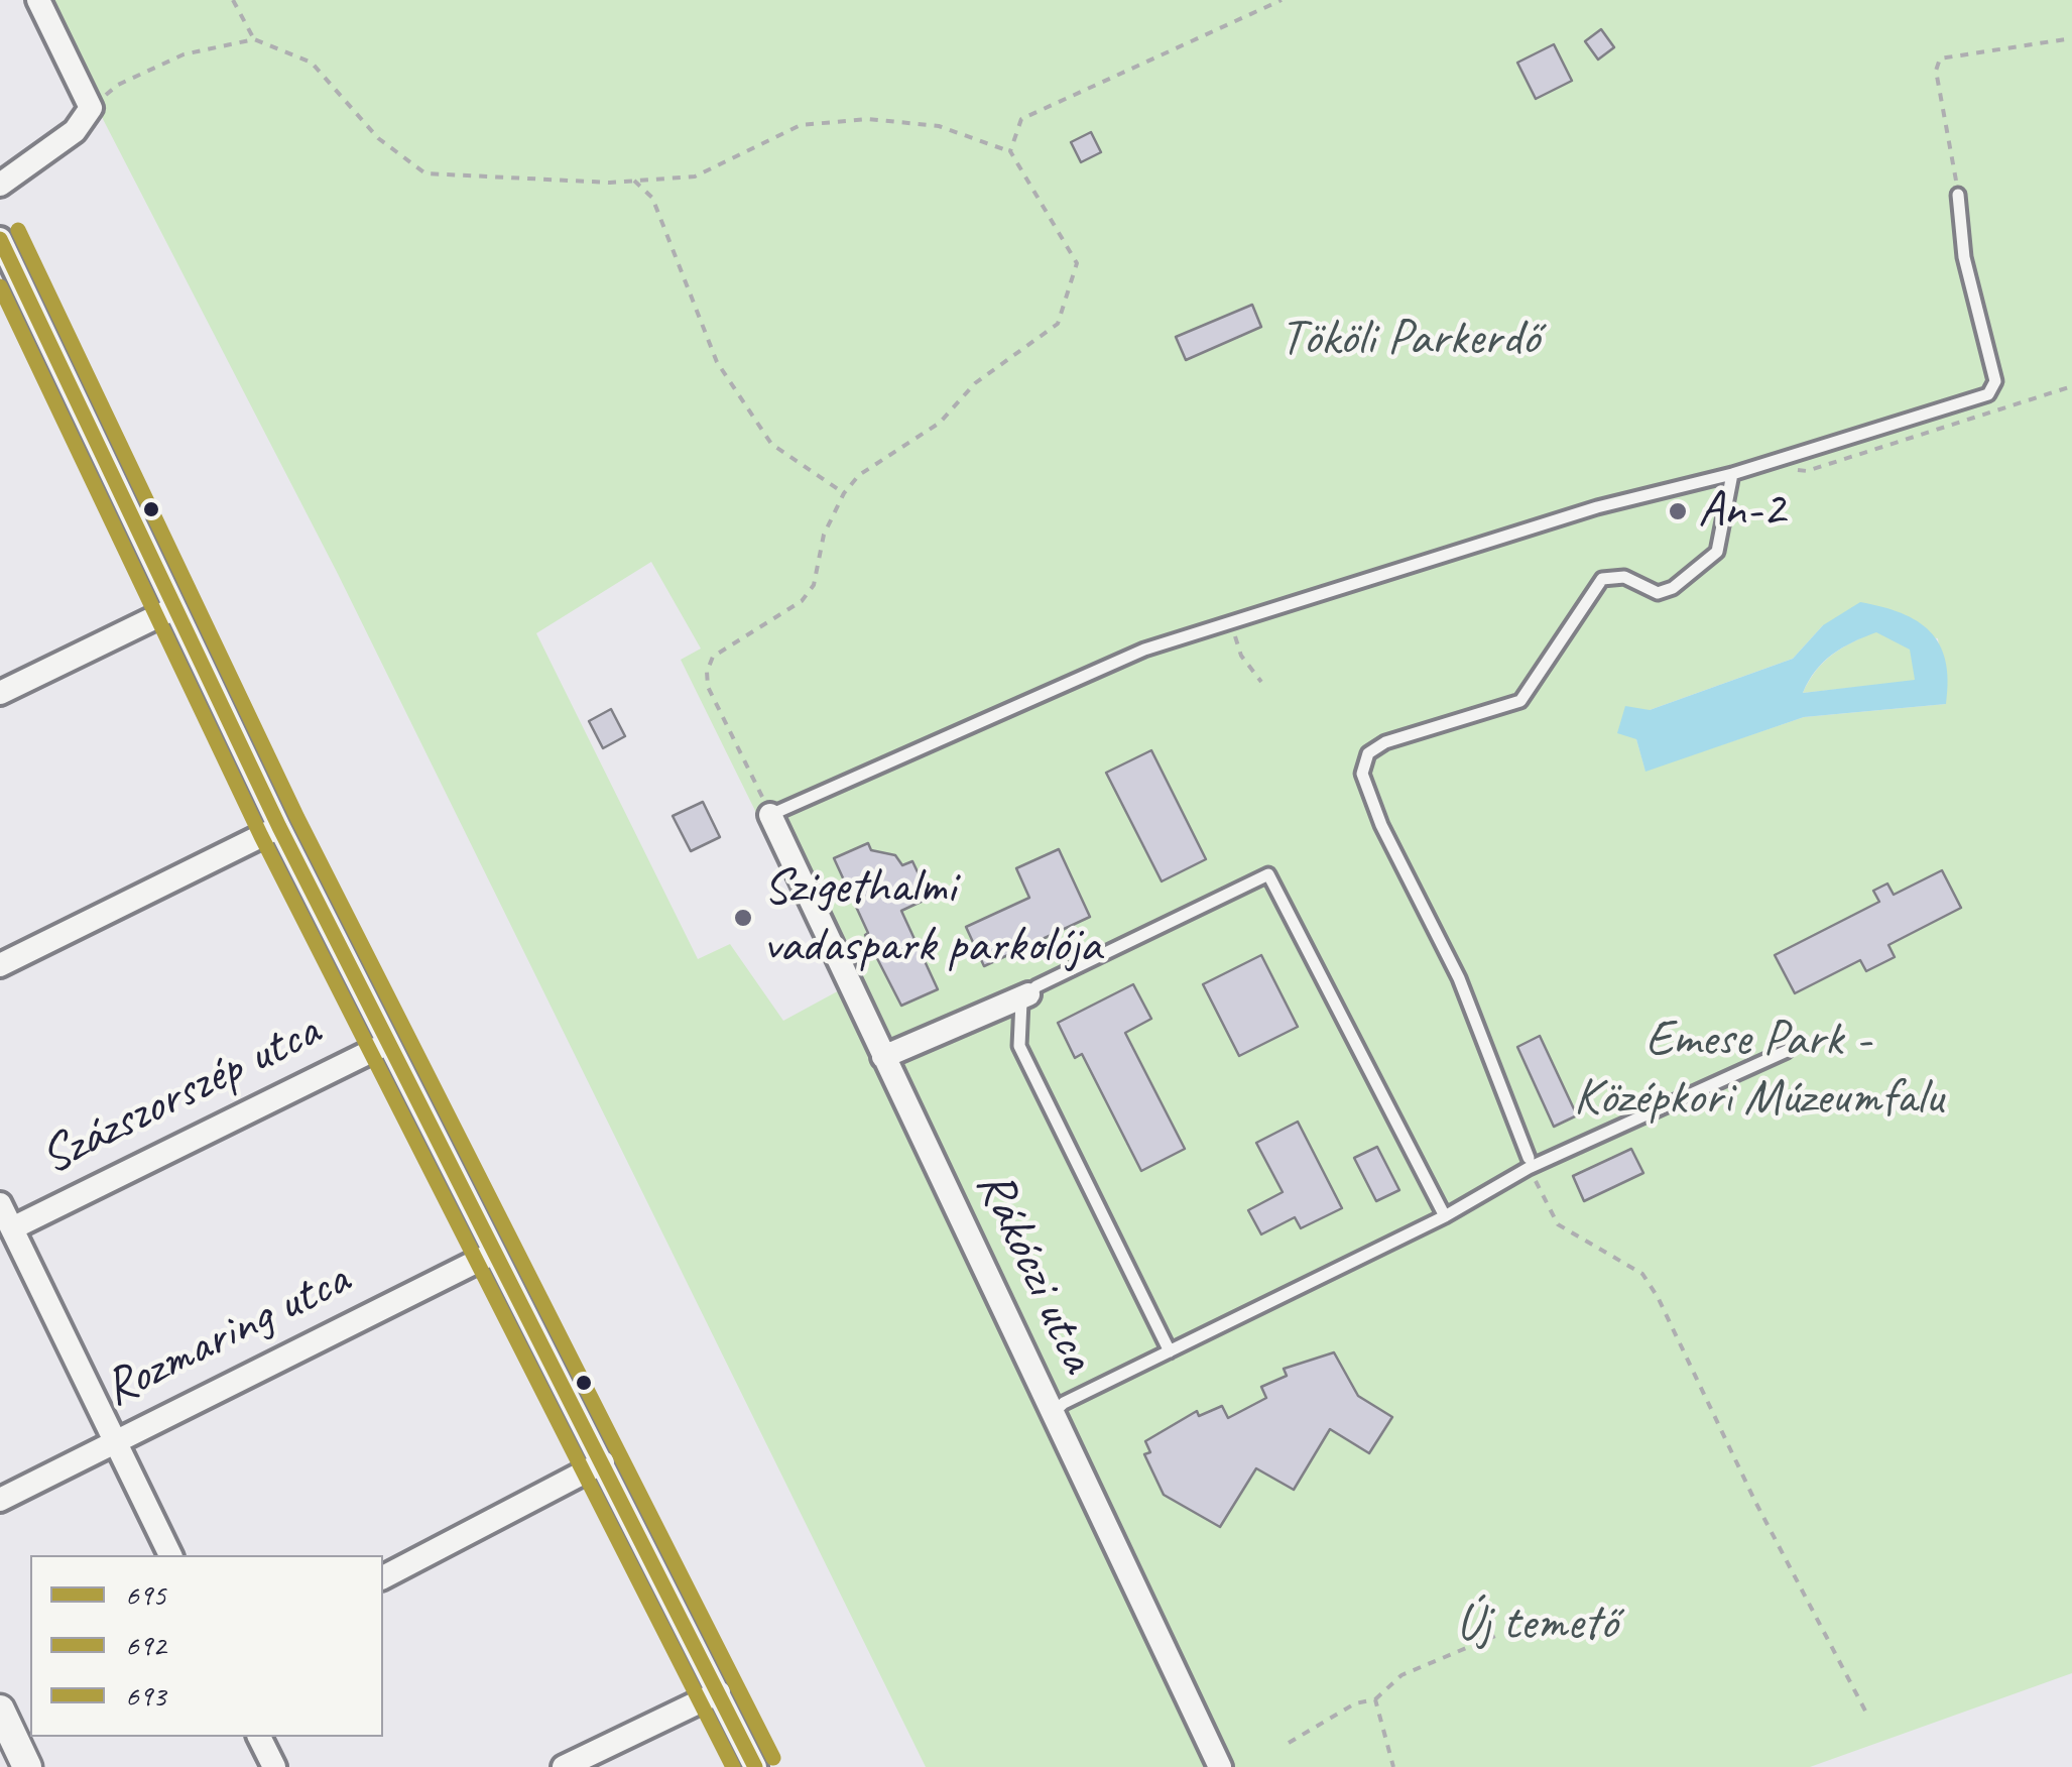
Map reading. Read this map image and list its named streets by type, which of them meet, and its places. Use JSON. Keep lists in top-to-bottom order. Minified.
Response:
{"streets":{"street":["Százszorszép utca","Rákóczi utca","Rozmaring utca"]},"parks":["Tököli Parkerdő","Emese Park - Középkori Múzeumfalu","Új temető"],"places":["An-2","Szigethalmi vadaspark parkolója"],"lines":["transit line 693","transit line 695","transit line 692"],"legend":["695","692","693"]}
